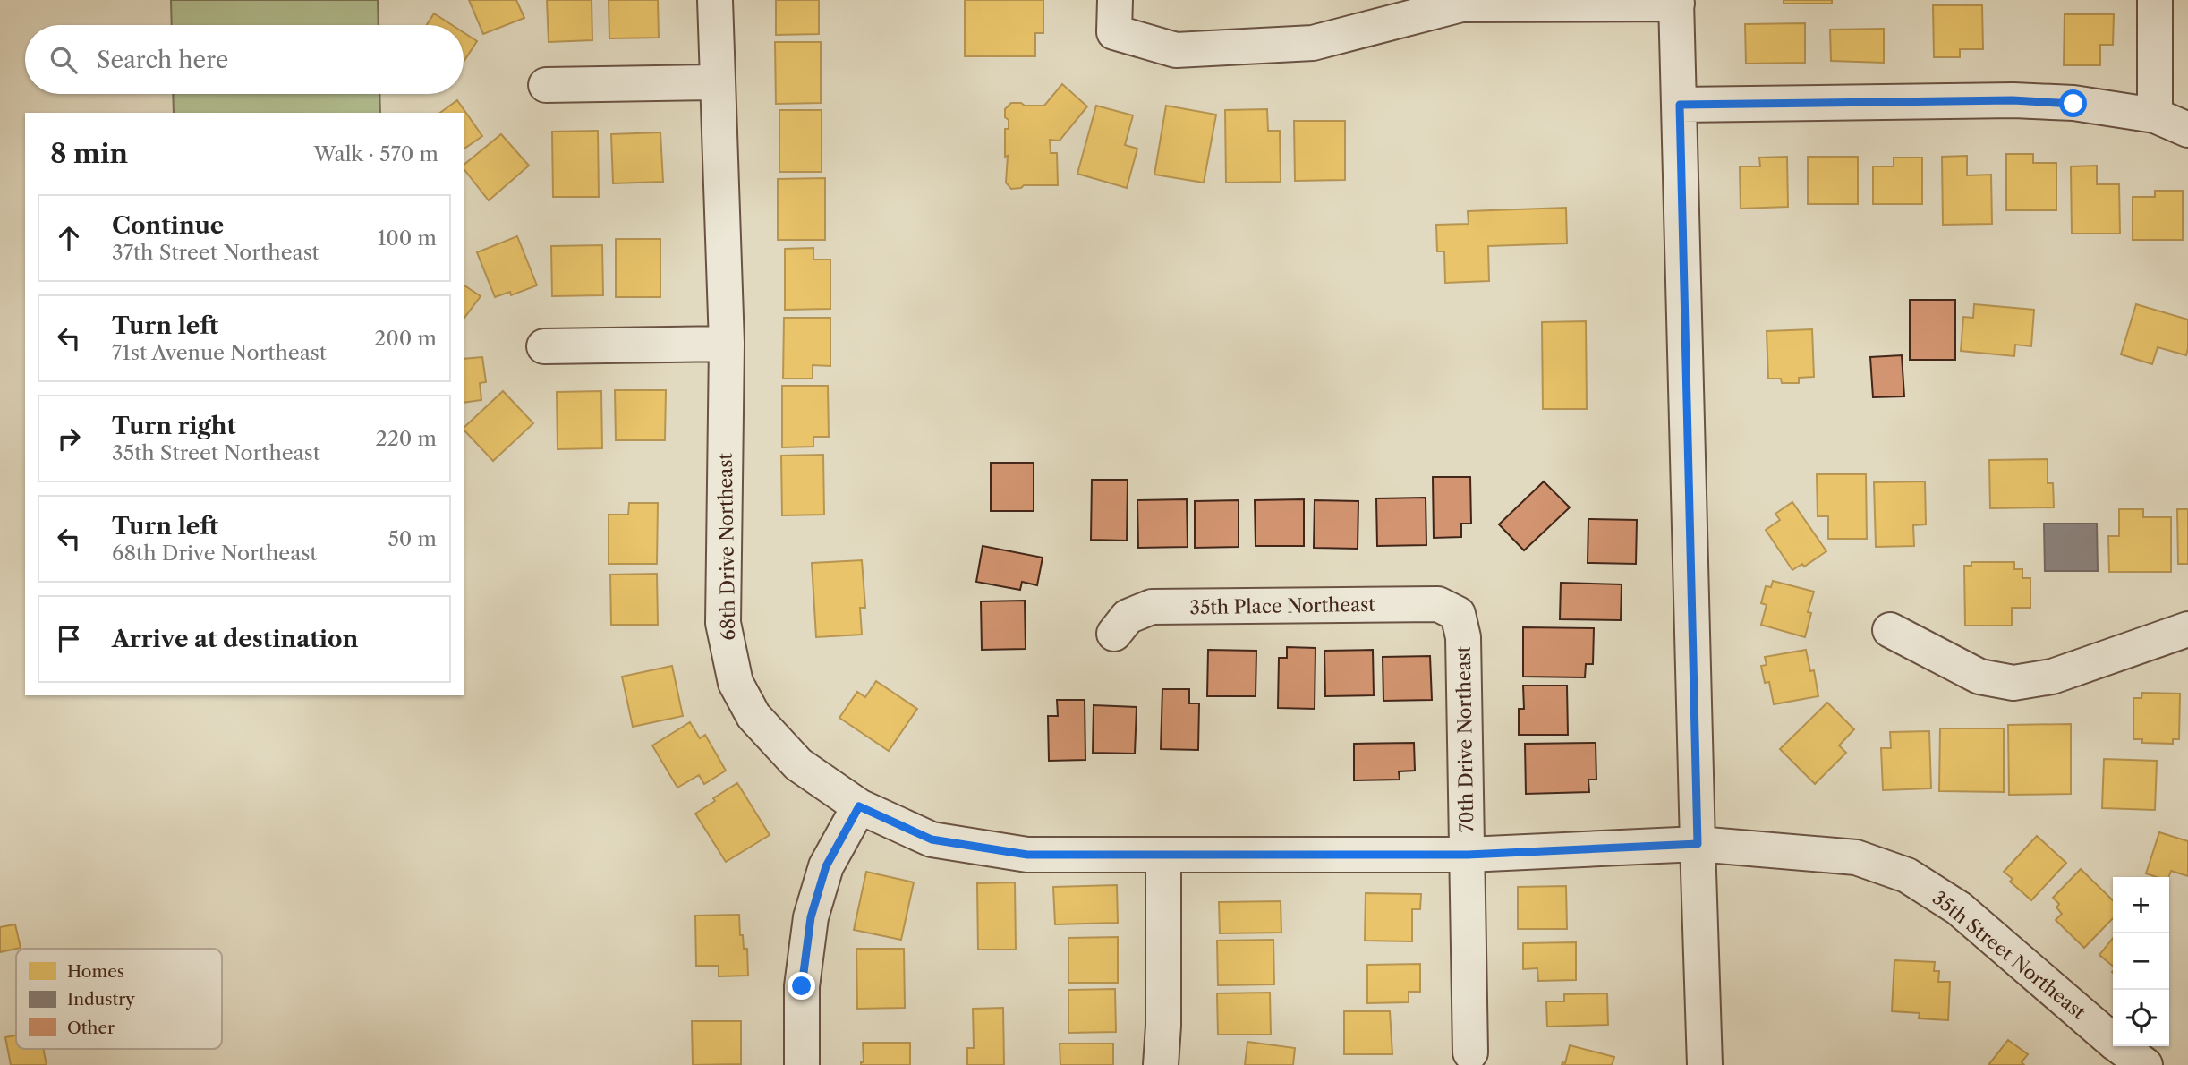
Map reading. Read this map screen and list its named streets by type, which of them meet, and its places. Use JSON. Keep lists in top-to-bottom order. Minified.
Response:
{"streets":{"street":["68th Drive Northeast","35th Place Northeast","70th Drive Northeast","35th Street Northeast"]},"crossings":[["68th Drive Northeast","35th Street Northeast"],["35th Place Northeast","70th Drive Northeast"],["70th Drive Northeast","35th Street Northeast"]],"legend":["Homes","Industry","Other"],"page":{"search":"Search here","heading":["8 min","Walk · 570 m"],"list":[["Continue","37th Street Northeast","100 m"],["Turn left","71st Avenue Northeast","200 m"],["Turn right","35th Street Northeast","220 m"],["Turn left","68th Drive Northeast","50 m"],"Arrive at destination"],"map_buttons":["+","−"]}}
